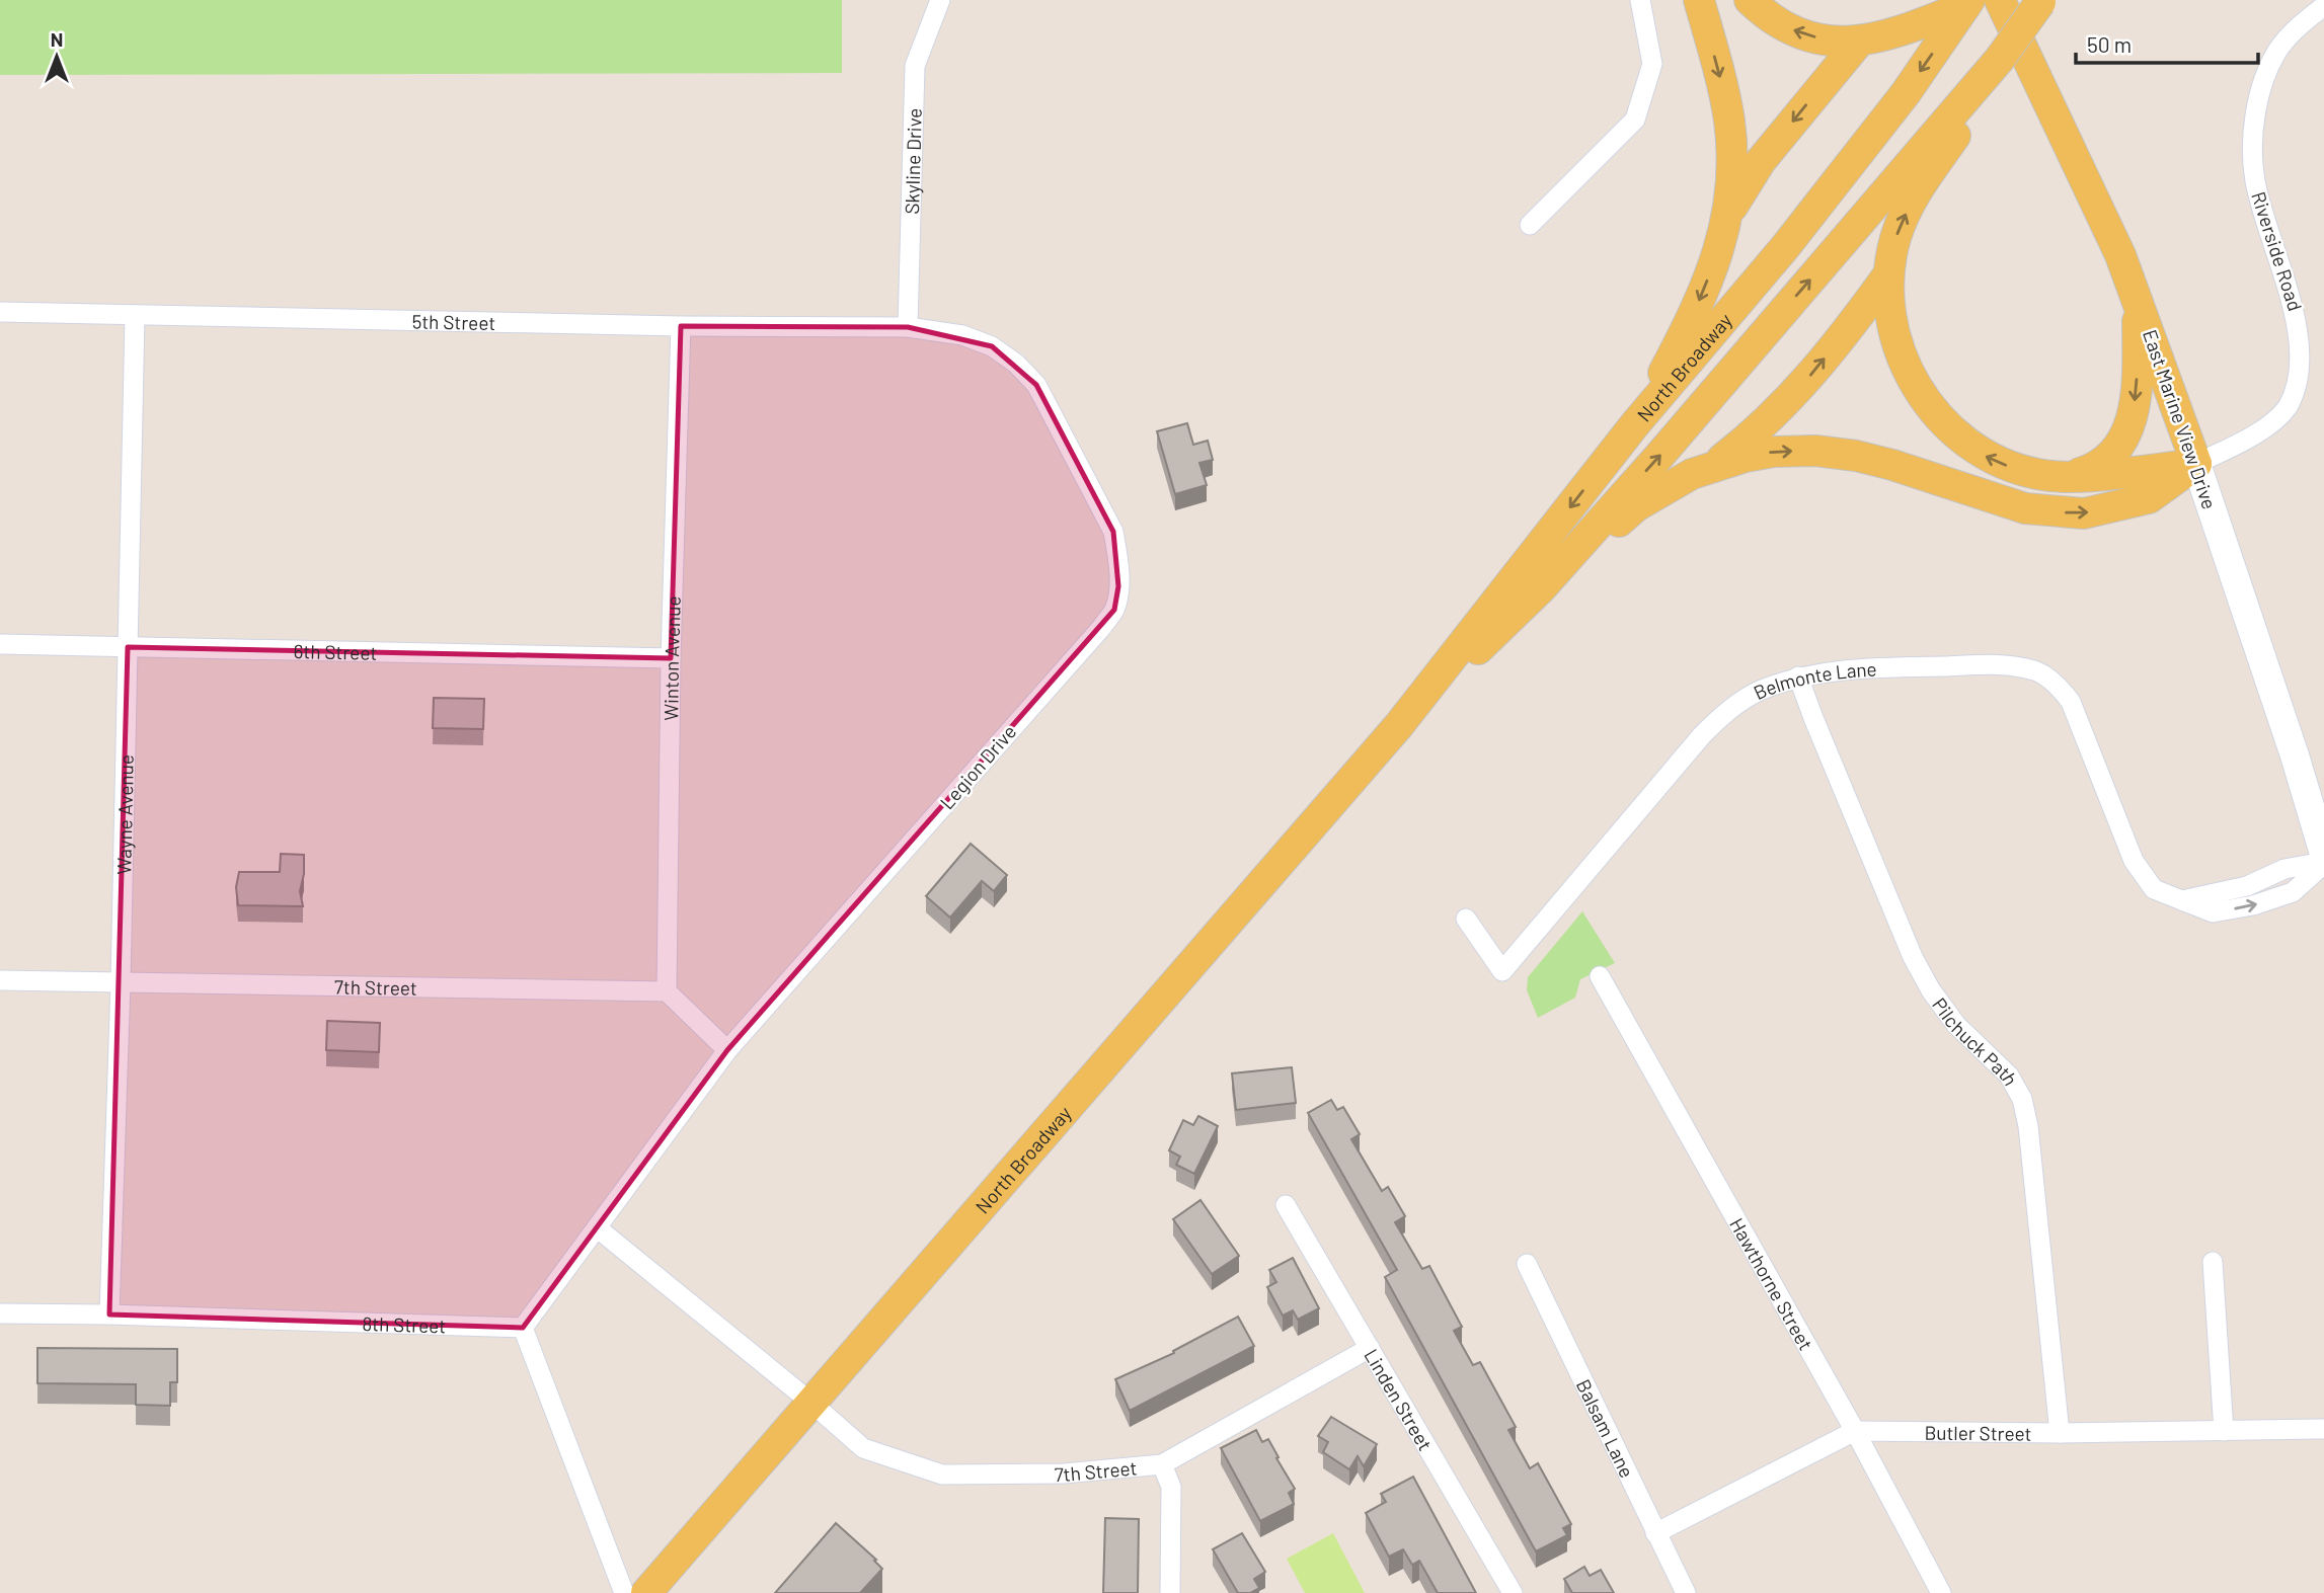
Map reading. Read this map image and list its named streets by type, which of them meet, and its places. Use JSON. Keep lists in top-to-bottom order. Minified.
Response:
{"streets":{"main road":["North Broadway","East Marine View Drive"],"street":["Skyline Drive","Riverside Road","5th Street","6th Street","Winton Avenue","Belmonte Lane","Legion Drive","Wayne Avenue","7th Street","Pilchuck Path","Hawthorne Street","8th Street","Linden Street","Balsam Lane","Butler Street"]},"crossings":[["Skyline Drive","5th Street"],["Skyline Drive","Legion Drive"],["Riverside Road","East Marine View Drive"],["5th Street","Winton Avenue"],["5th Street","Legion Drive"],["5th Street","Wayne Avenue"],["North Broadway","7th Street"],["6th Street","Winton Avenue"],["6th Street","Wayne Avenue"],["Winton Avenue","7th Street"],["Belmonte Lane","Pilchuck Path"],["Legion Drive","8th Street"],["Wayne Avenue","7th Street"],["Wayne Avenue","8th Street"],["7th Street","Linden Street"],["Pilchuck Path","Butler Street"],["Hawthorne Street","Butler Street"],["Balsam Lane","Butler Street"]],"scale_bar":"50 m","north":"top"}
